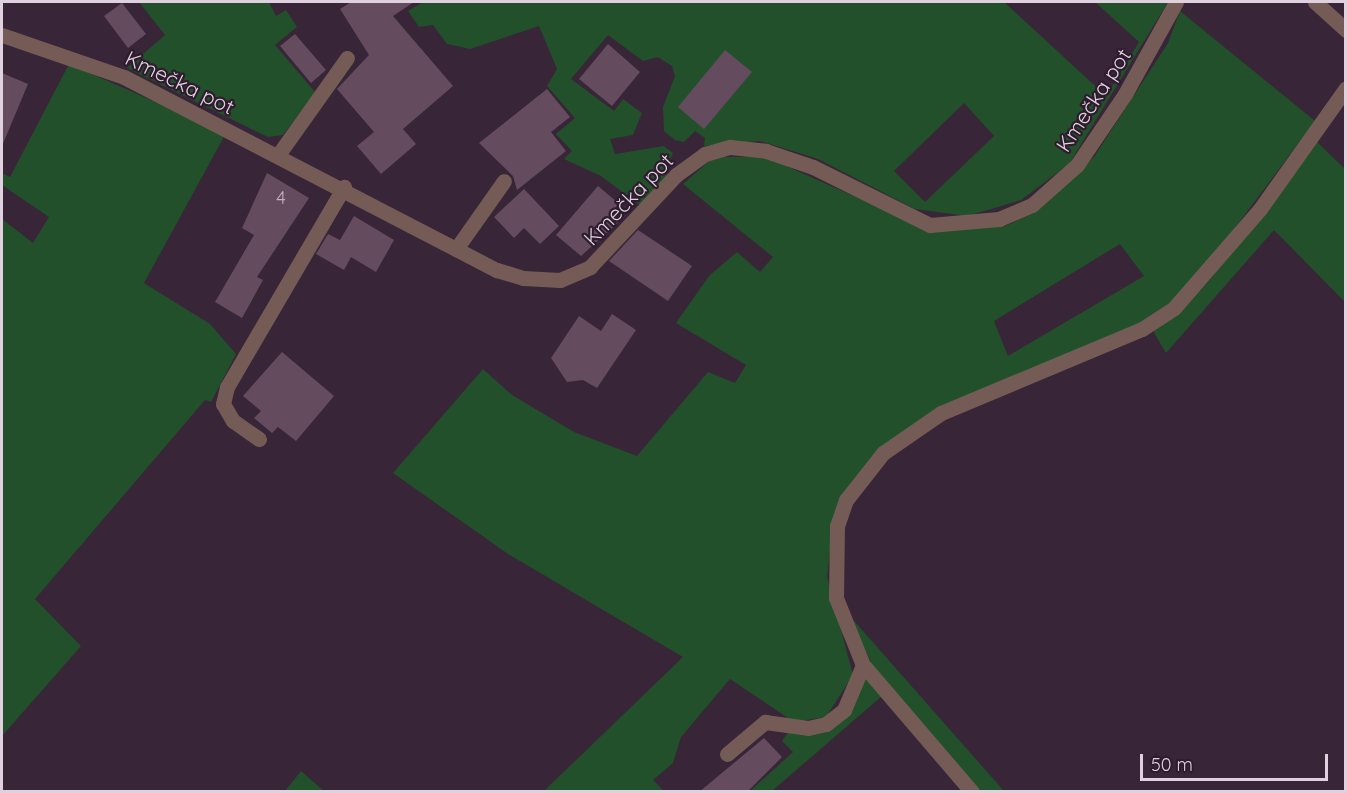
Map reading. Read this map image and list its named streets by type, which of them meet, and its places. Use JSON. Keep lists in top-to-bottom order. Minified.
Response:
{"streets":{"street":["Kmečka pot"]},"house_numbers":["4"],"scale_bar":"50 m"}
